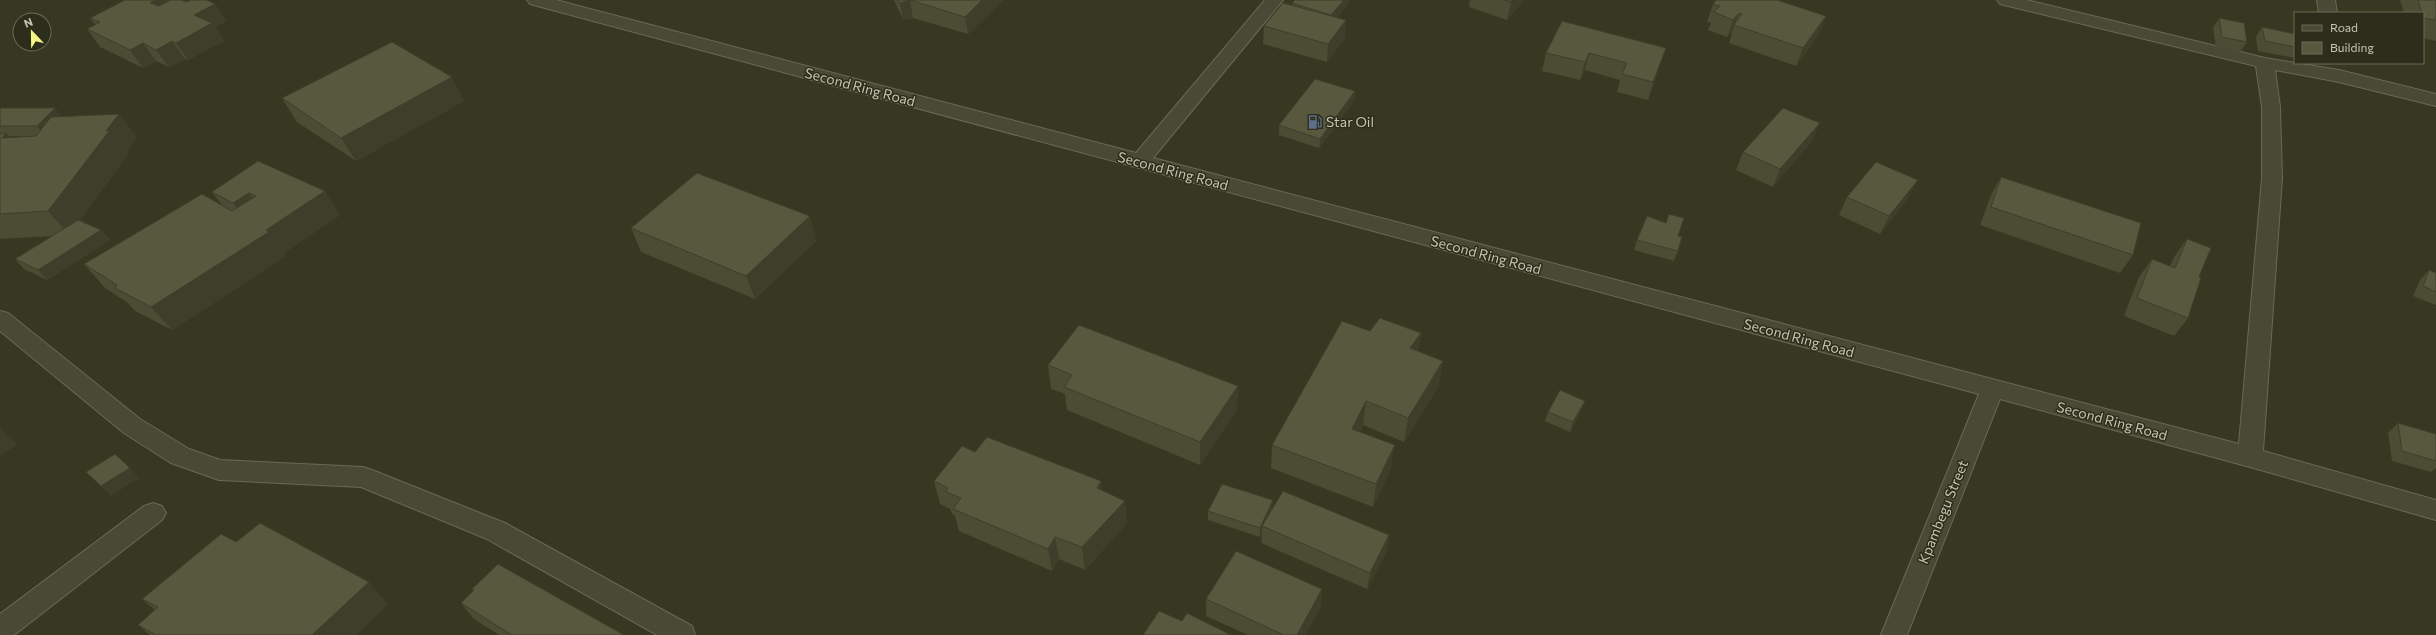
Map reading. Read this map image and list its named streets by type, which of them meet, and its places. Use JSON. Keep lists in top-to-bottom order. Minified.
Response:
{"streets":{"street":["Second Ring Road","Kpambegu Street"]},"crossings":[["Second Ring Road","Kpambegu Street"]],"places":{"fuel station":["Star Oil"]},"legend":["Road","Building"],"north":"top"}
